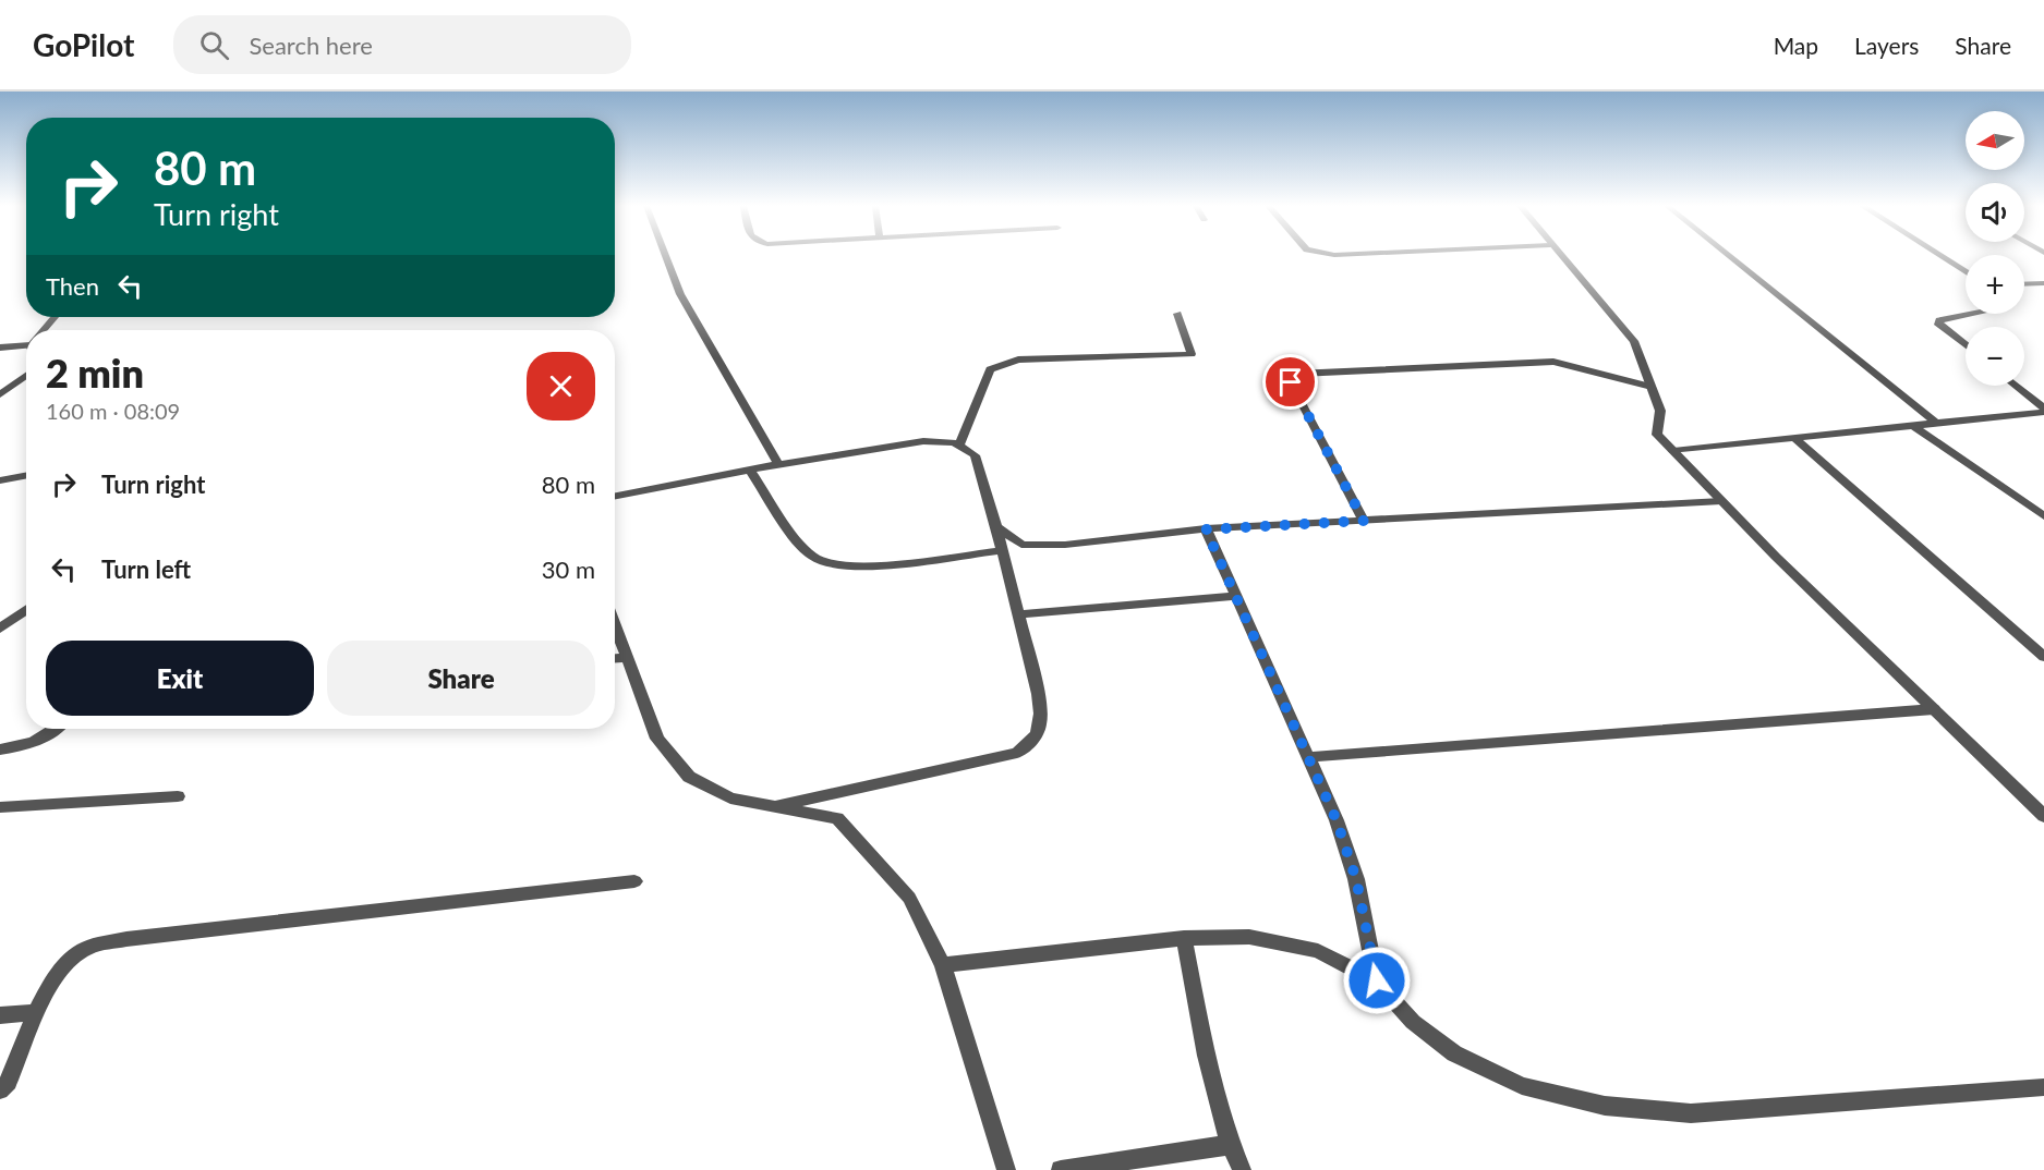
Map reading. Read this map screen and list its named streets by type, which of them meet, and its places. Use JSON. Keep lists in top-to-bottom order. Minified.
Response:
{"north":"left","page":{"header":"GoPilot","search":"Search here","nav":["Map","Layers","Share"],"map_buttons":["+","−"],"turn":["80 m","Turn right"],"then":"Then","heading":["2 min","160 m · 08:09"],"list":[{"name":"Turn right","value":"80 m"},{"name":"Turn left","value":"30 m"}],"buttons":["Exit","Share"]}}
